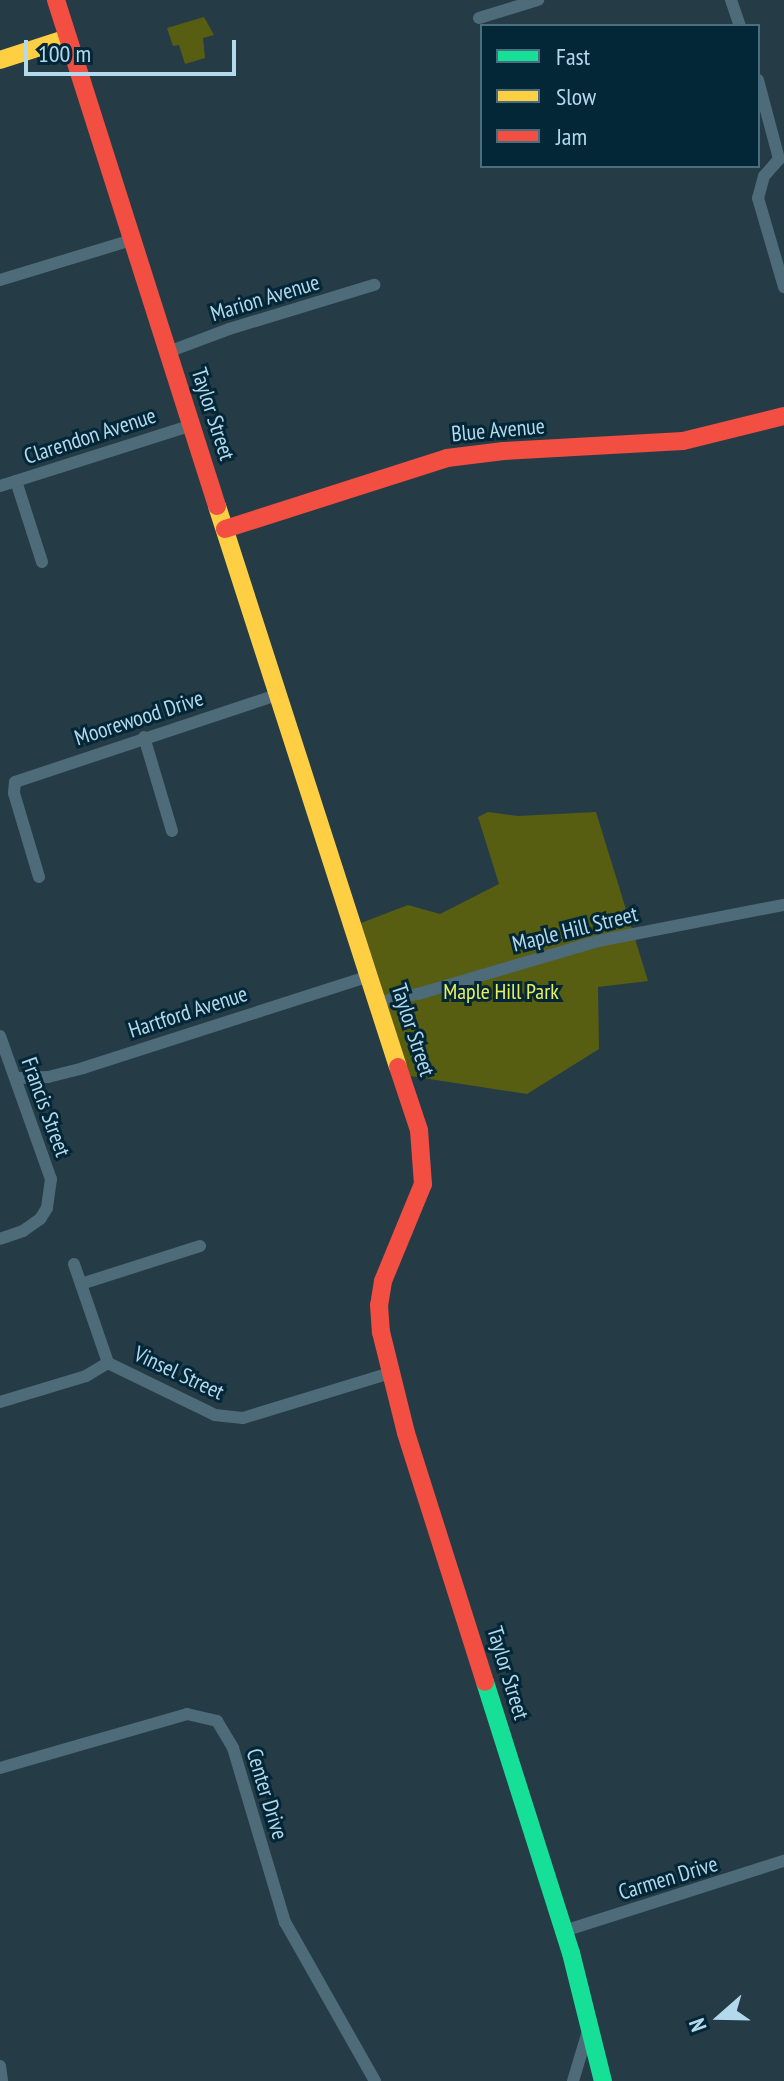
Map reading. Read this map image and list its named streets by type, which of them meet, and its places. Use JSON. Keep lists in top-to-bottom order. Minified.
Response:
{"streets":{"street":["Marion Avenue","Taylor Street","Blue Avenue","Clarendon Avenue","Moorewood Drive","Maple Hill Street","Hartford Avenue","Francis Street","Vinsel Street","Center Drive","Carmen Drive"]},"crossings":[["Marion Avenue","Taylor Street"],["Taylor Street","Blue Avenue"],["Taylor Street","Clarendon Avenue"],["Taylor Street","Moorewood Drive"],["Taylor Street","Maple Hill Street"],["Taylor Street","Hartford Avenue"],["Taylor Street","Vinsel Street"],["Taylor Street","Carmen Drive"],["Hartford Avenue","Francis Street"]],"parks":["Maple Hill Park"],"legend":["Fast","Slow","Jam"],"scale_bar":"100 m","north":"left"}
